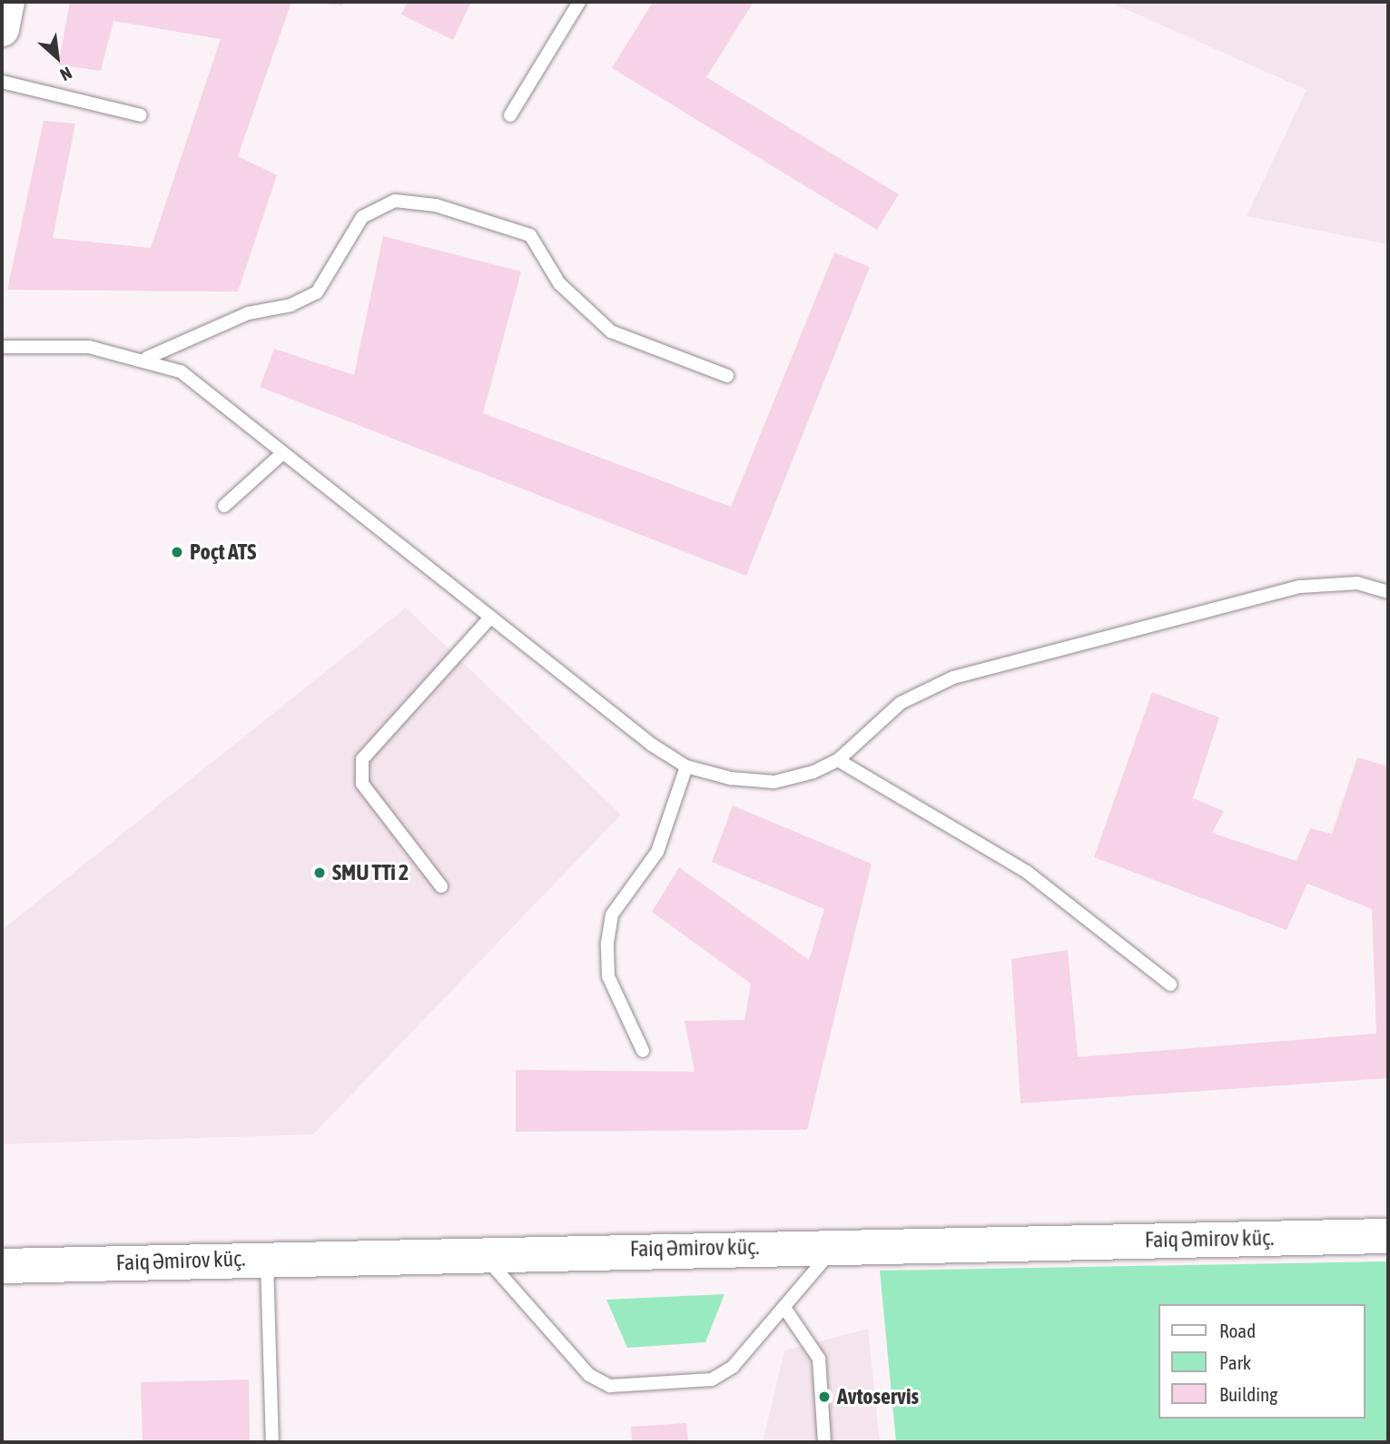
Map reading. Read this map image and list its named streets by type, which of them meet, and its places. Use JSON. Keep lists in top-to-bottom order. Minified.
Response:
{"streets":{"highway":["Faiq Əmirov küç."]},"places":["Poçt ATS","SMU TTi 2","Avtoservis"],"legend":["Road","Park","Building"],"north":"bottom right"}
